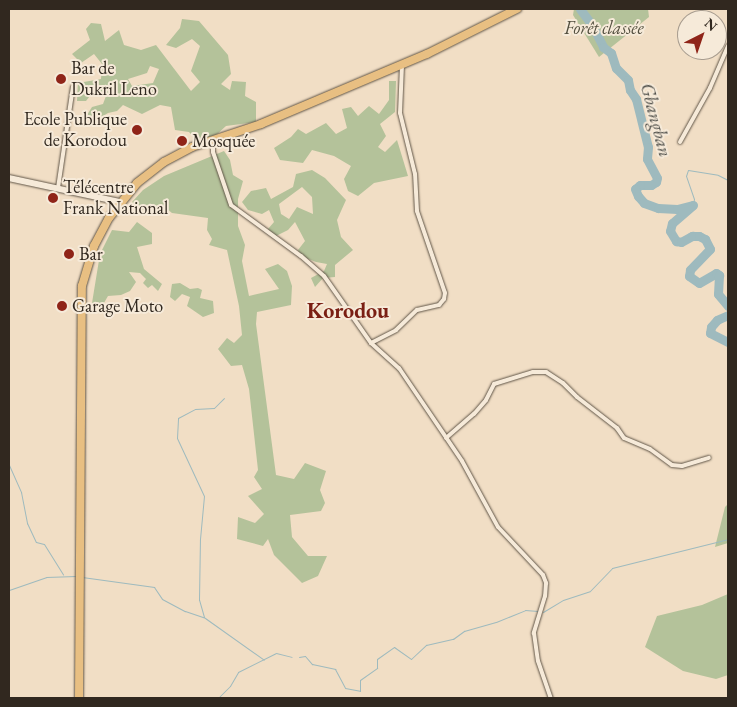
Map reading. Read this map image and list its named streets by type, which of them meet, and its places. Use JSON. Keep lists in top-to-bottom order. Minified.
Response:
{"districts":["Korodou"],"water":["Gbangban"],"parks":["Forêt classée"],"places":["Bar de Dukril Leno","Ecole Publique de Korodou","Mosquée","Télécentre Frank National","Bar","Garage Moto"],"north":"top right"}
